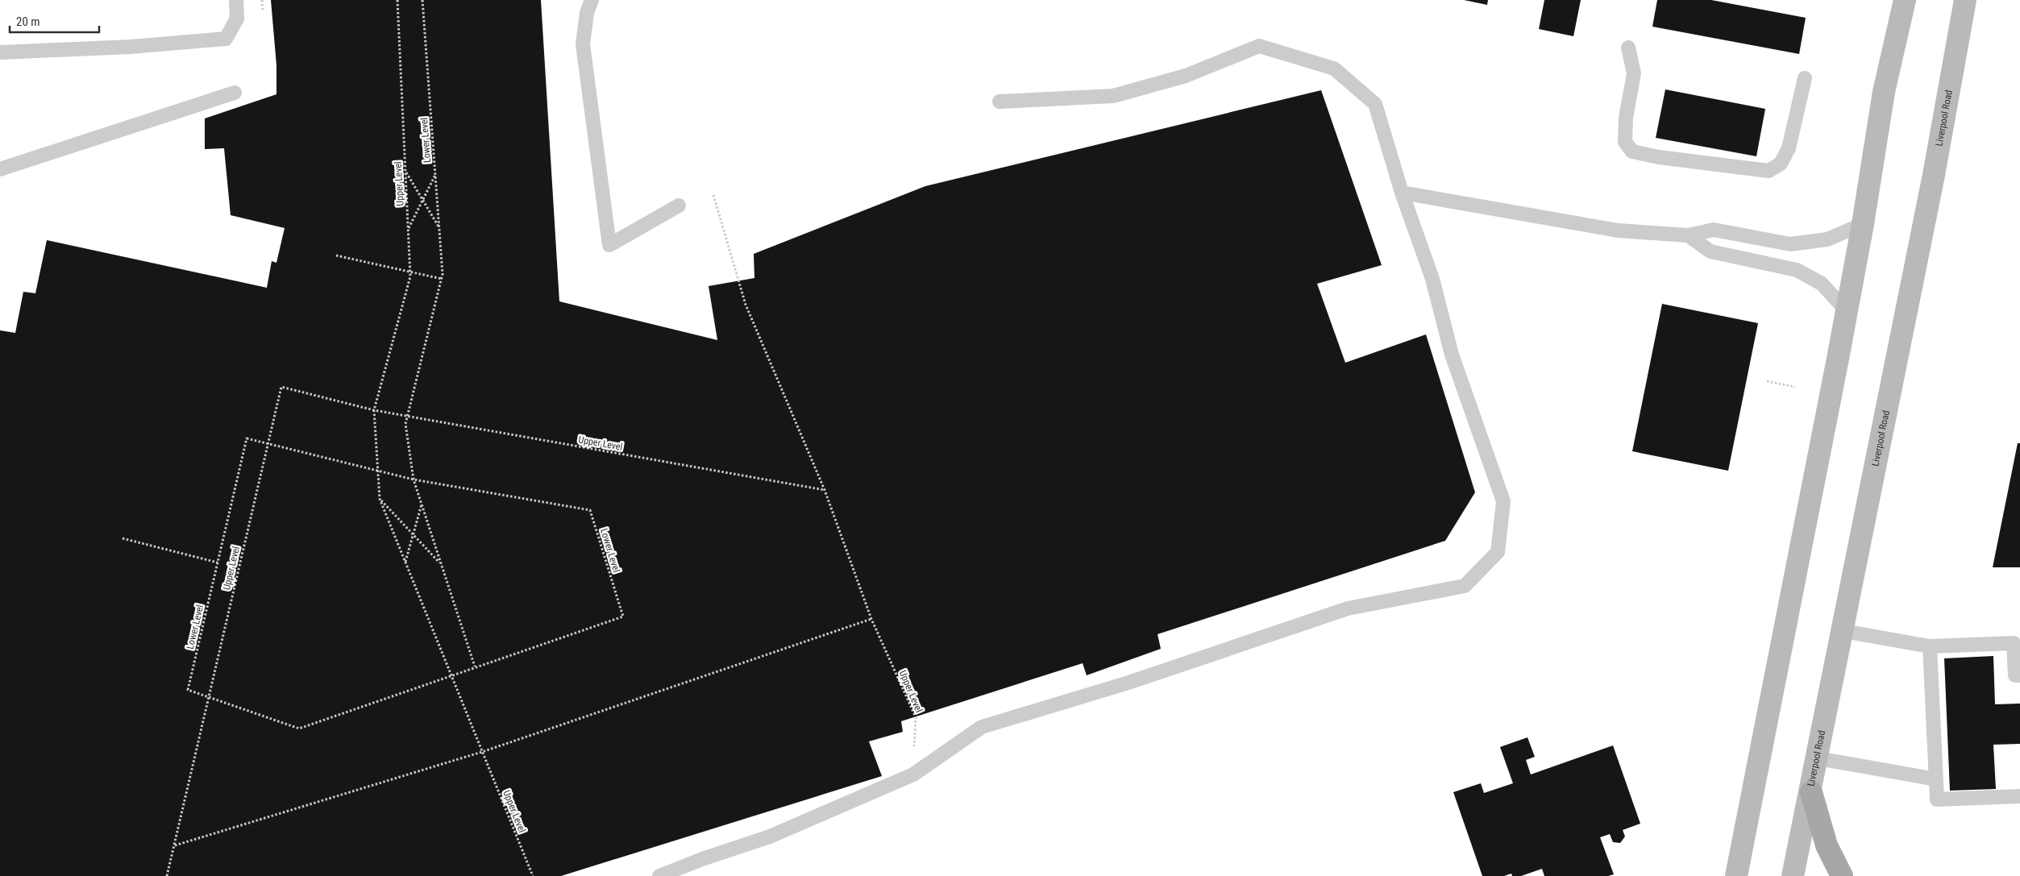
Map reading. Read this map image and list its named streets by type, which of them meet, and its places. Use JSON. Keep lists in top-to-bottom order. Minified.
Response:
{"streets":{"main road":["Liverpool Road"],"path":["Lower Level","Upper Level"]},"scale_bar":"20 m"}
